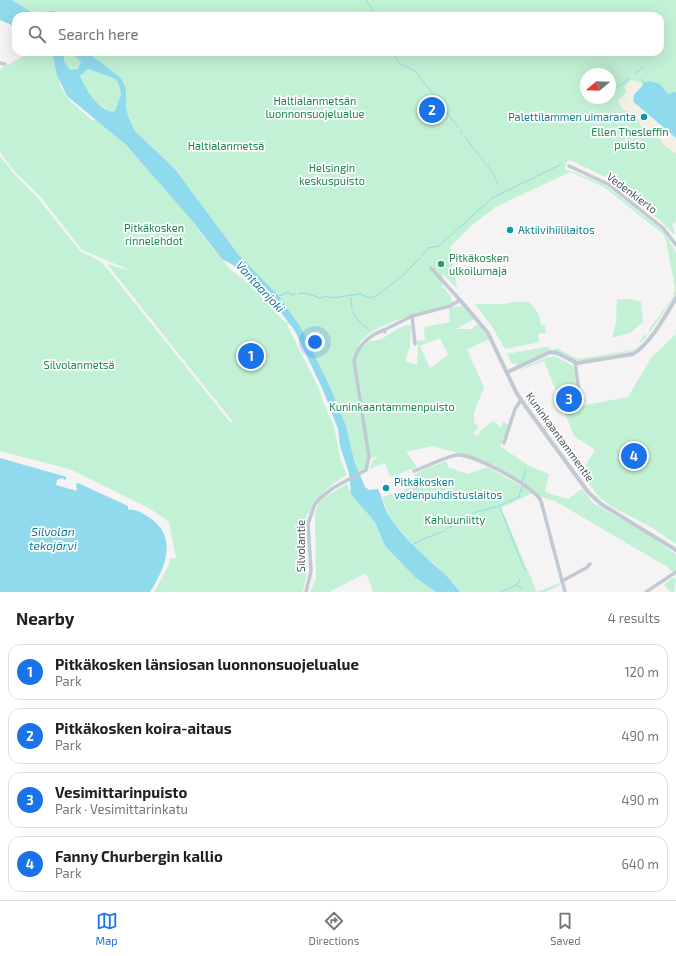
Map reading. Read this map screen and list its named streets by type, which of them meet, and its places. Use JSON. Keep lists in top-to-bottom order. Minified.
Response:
{"streets":{"street":["Vedenkierto","Kuninkaantammentie","Silvolantie"]},"water":["Vantaanjoki","Silvolan tekojärvi"],"parks":["Haltialanmetsän luonnonsuojelualue","Ellen Thesleffin puisto","Haltialanmetsä","Helsingin keskuspuisto","Pitkäkosken rinnelehdot","Silvolanmetsä","Kuninkaantammenpuisto","Kahluuniitty"],"places":["Palettilammen uimaranta","Aktiivihiililaitos","Pitkäkosken ulkoilumaja","Pitkäkosken vedenpuhdistuslaitos"],"north":"left","page":{"search":"Search here","pins":["2","1","3","4"],"heading":["Nearby","4 results"],"list":[{"mark":"1","name":"Pitkäkosken länsiosan luonnonsuojelualue","note":"Park","value":"120 m"},{"mark":"2","name":"Pitkäkosken koira-aitaus","note":"Park","value":"490 m"},{"mark":"3","name":"Vesimittarinpuisto","note":"Park · Vesimittarinkatu","value":"490 m"},{"mark":"4","name":"Fanny Churbergin kallio","note":"Park","value":"640 m"}],"nav":["Map","Directions","Saved"]}}
